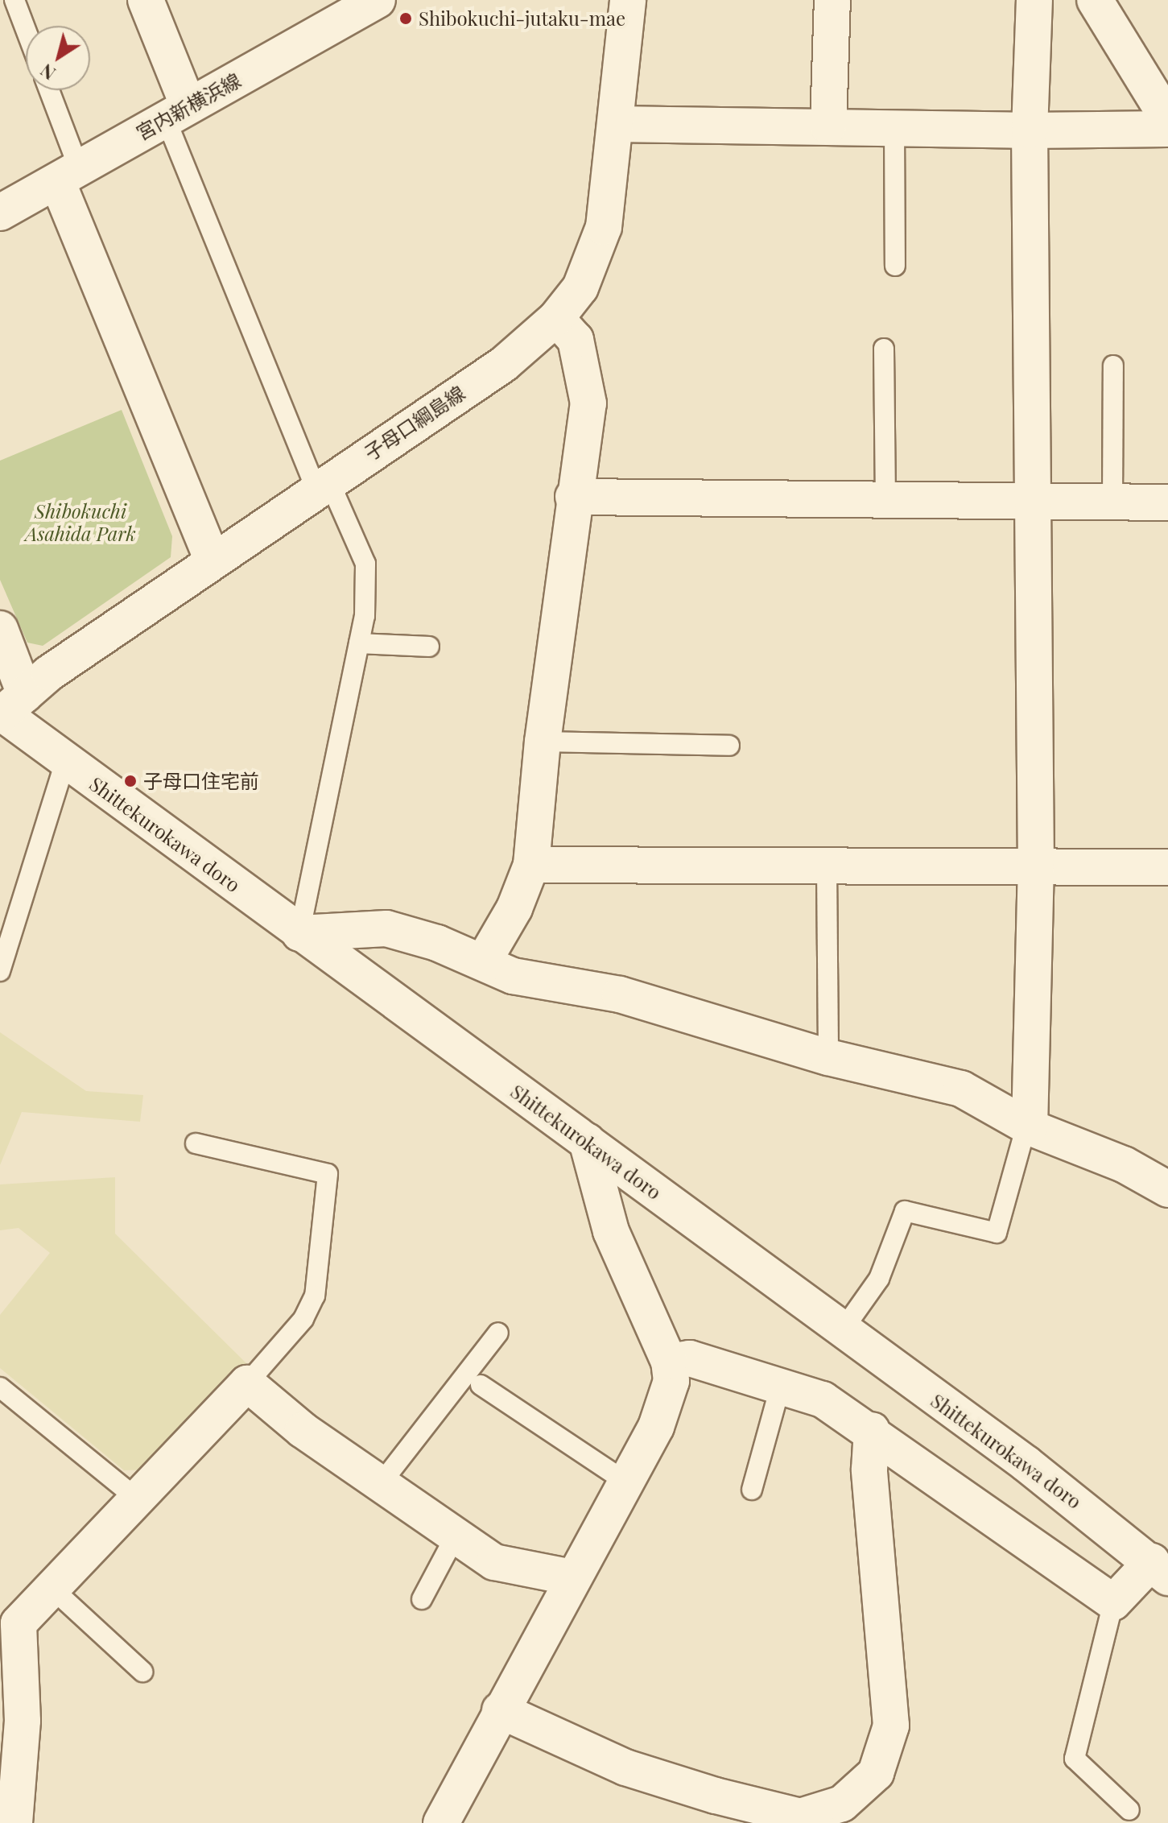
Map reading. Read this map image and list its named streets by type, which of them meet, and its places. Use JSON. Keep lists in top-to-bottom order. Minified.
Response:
{"streets":{"street":["宮内新横浜線","子母口綱島線","Shittekurokawa doro"]},"crossings":[["子母口綱島線","Shittekurokawa doro"]],"parks":["Shibokuchi Asahida Park"],"places":["Shibokuchi-jutaku-mae","子母口住宅前"],"north":"bottom left"}
